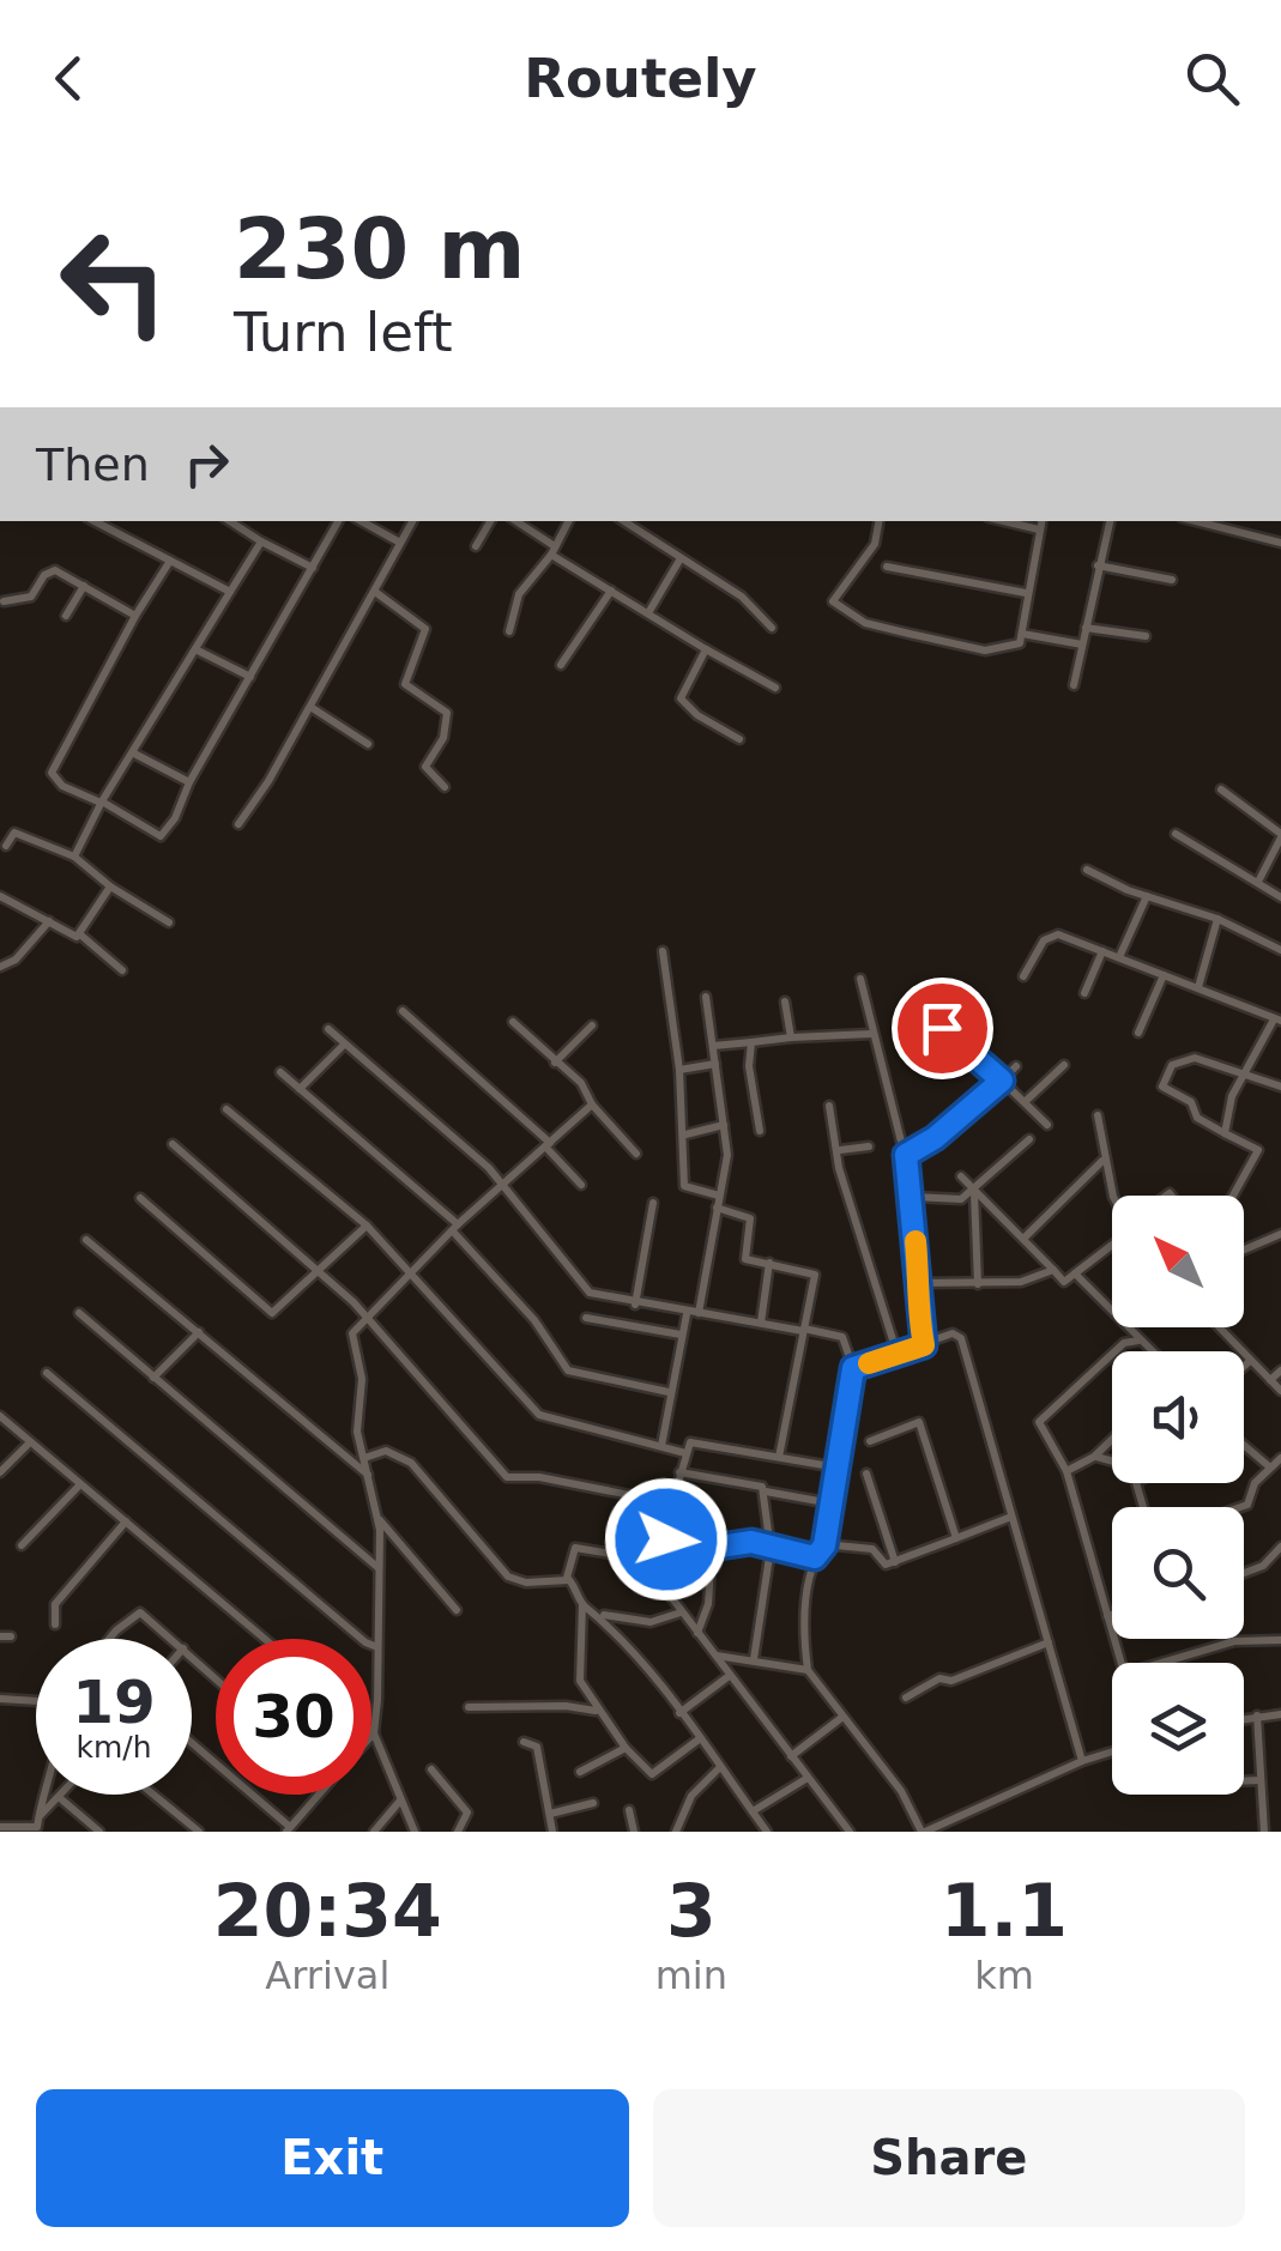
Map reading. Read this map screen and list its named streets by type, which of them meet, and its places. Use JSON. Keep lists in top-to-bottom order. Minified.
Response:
{"north":"top left","page":{"header":"Routely","turn":["230 m","Turn left"],"then":"Then","speed":"19 km/h","limit":"30","eta":["20:34","Arrival","3","min","1.1","km"],"buttons":["Exit","Share"]}}
